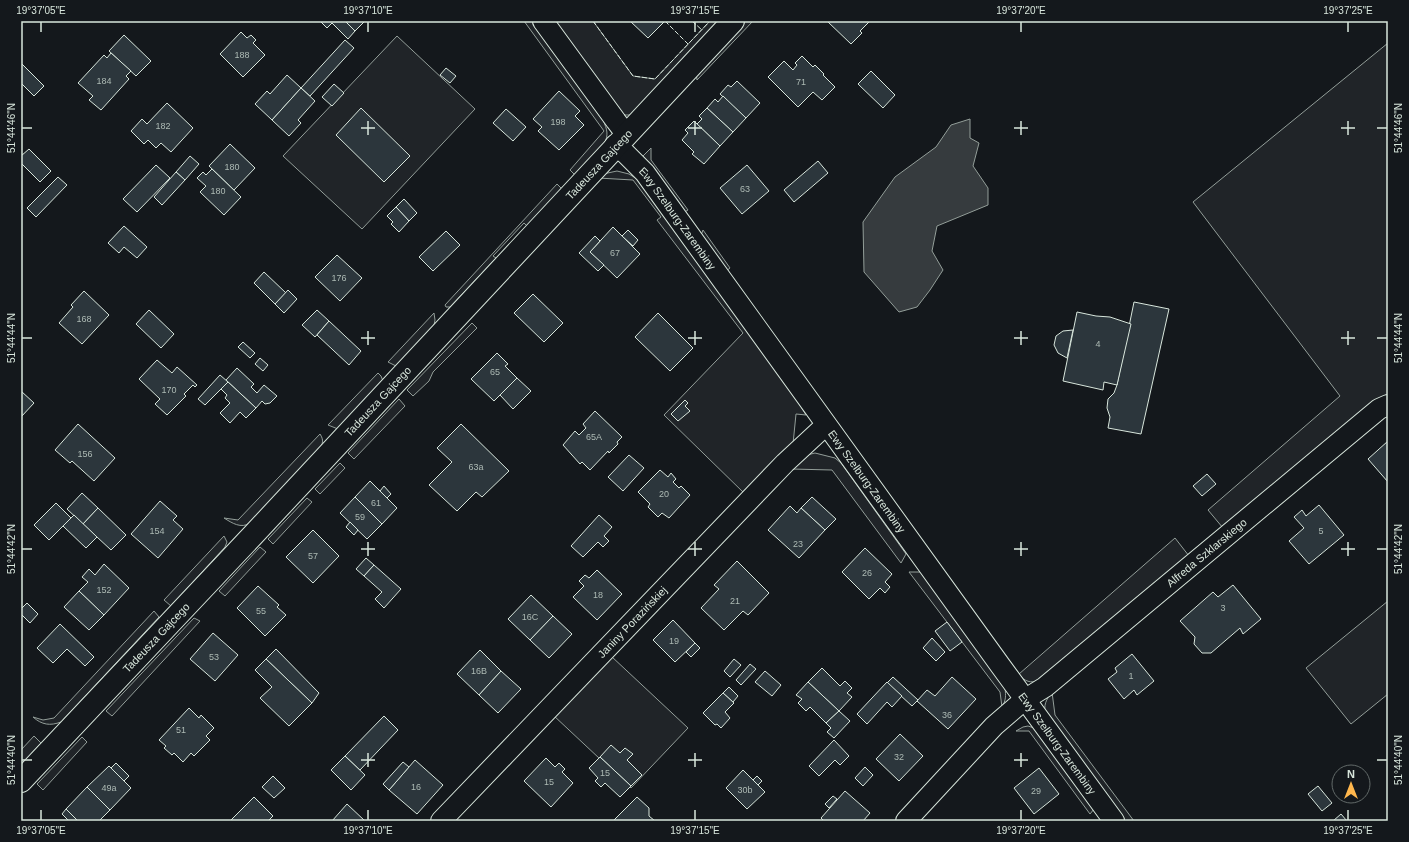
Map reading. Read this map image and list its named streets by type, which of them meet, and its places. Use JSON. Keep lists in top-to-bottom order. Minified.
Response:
{"streets":{"street":["Tadeusza Gajcego","Ewy Szelburg-Zarembiny","Alfreda Szklarskiego","Janiny Porazińskiej"]},"crossings":[["Tadeusza Gajcego","Ewy Szelburg-Zarembiny"],["Ewy Szelburg-Zarembiny","Alfreda Szklarskiego"],["Ewy Szelburg-Zarembiny","Janiny Porazińskiej"]],"house_numbers":["188","184","71","198","182","180","63","180","67","176","168","4","65","170","65A","156","63a","20","61","59","154","5","23","57","26","152","18","21","3","55","16C","19","53","16B","1","36","51","32","15","15","16","49a","30b","29"],"north":"top","coordinates":["19°37'05\"E","19°37'10\"E","19°37'15\"E","19°37'20\"E","19°37'25\"E","51°44'46\"N","51°44'44\"N","51°44'42\"N","51°44'40\"N"]}
